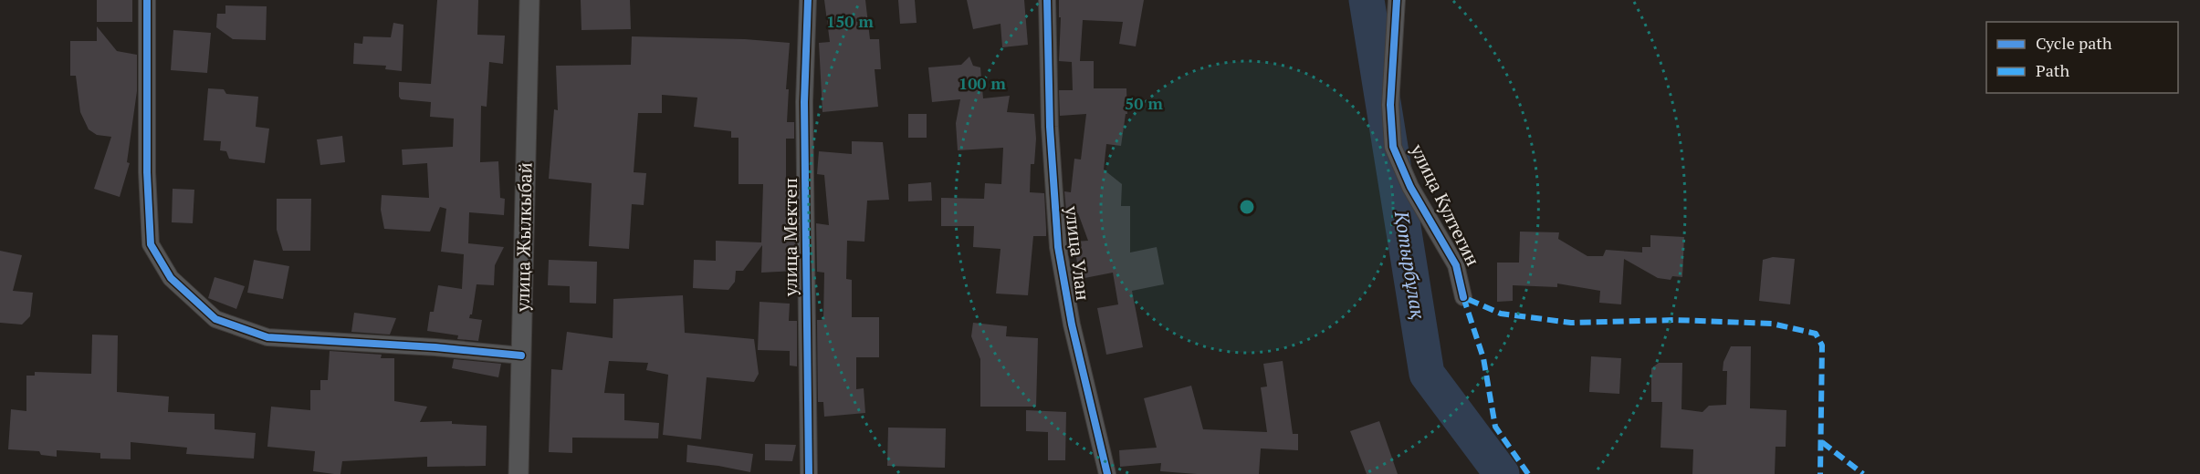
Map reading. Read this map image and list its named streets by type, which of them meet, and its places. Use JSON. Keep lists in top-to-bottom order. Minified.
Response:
{"streets":{"street":["улица Култегин","улица Жылкыбай","улица Мектеп","улица Улан"]},"water":["Қотырбұлақ"],"legend":["Cycle path","Path"],"rings":["150 m","100 m","50 m"]}
